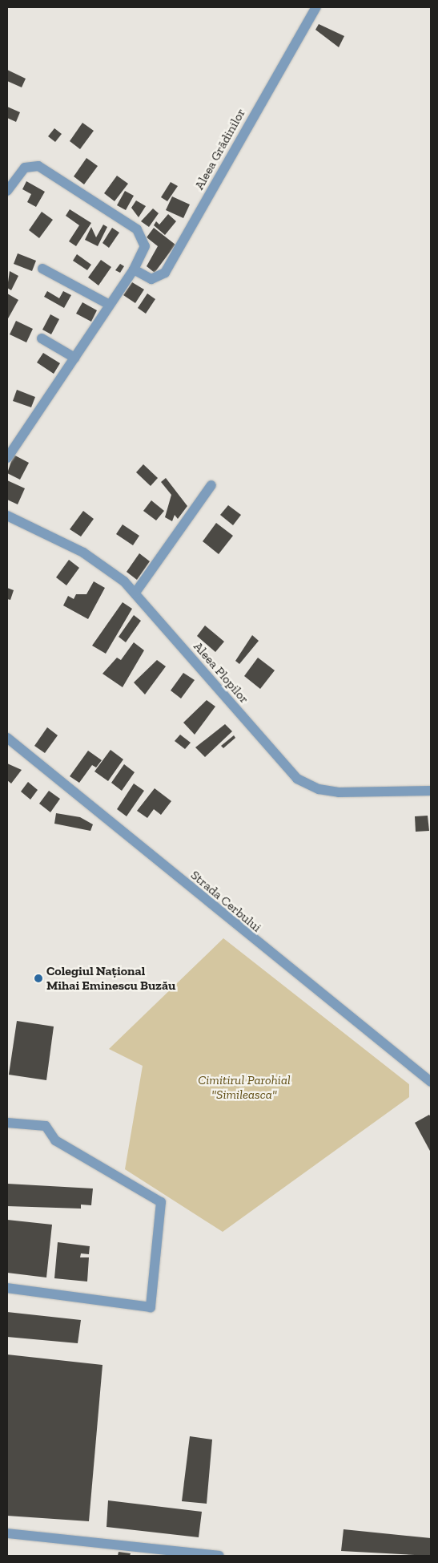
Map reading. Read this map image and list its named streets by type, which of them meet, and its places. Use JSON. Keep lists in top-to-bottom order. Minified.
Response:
{"streets":{"street":["Aleea Grădinilor","Aleea Plopilor","Strada Cerbului"]},"parks":["Cimitirul Parohial \"Simileasca\""],"places":["Colegiul Național Mihai Eminescu Buzău"]}
